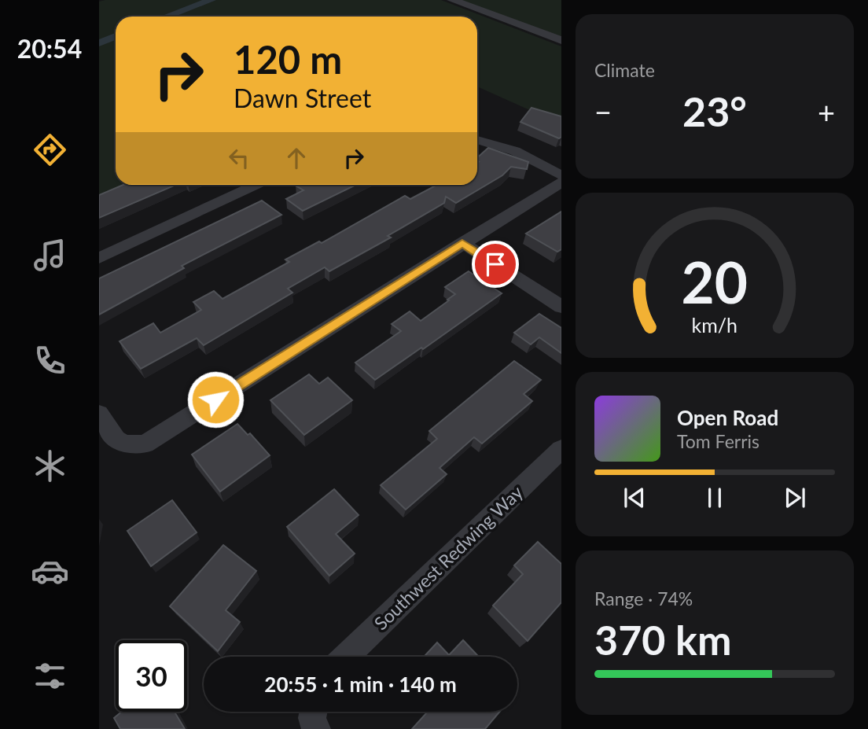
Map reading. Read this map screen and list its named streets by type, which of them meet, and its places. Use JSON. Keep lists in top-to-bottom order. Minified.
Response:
{"streets":{"street":["Southwest Redwing Way"]},"page":{"tabs":"20:54","tile":["Climate",["Range · 74%","370 km"]],"turn":["120 m","Dawn Street"],"heat":["−","23°","+"],"song":["Open Road","Tom Ferris"],"limit":"30","trip":"20:55 · 1 min · 140 m","gauge":["20","km/h"]}}
